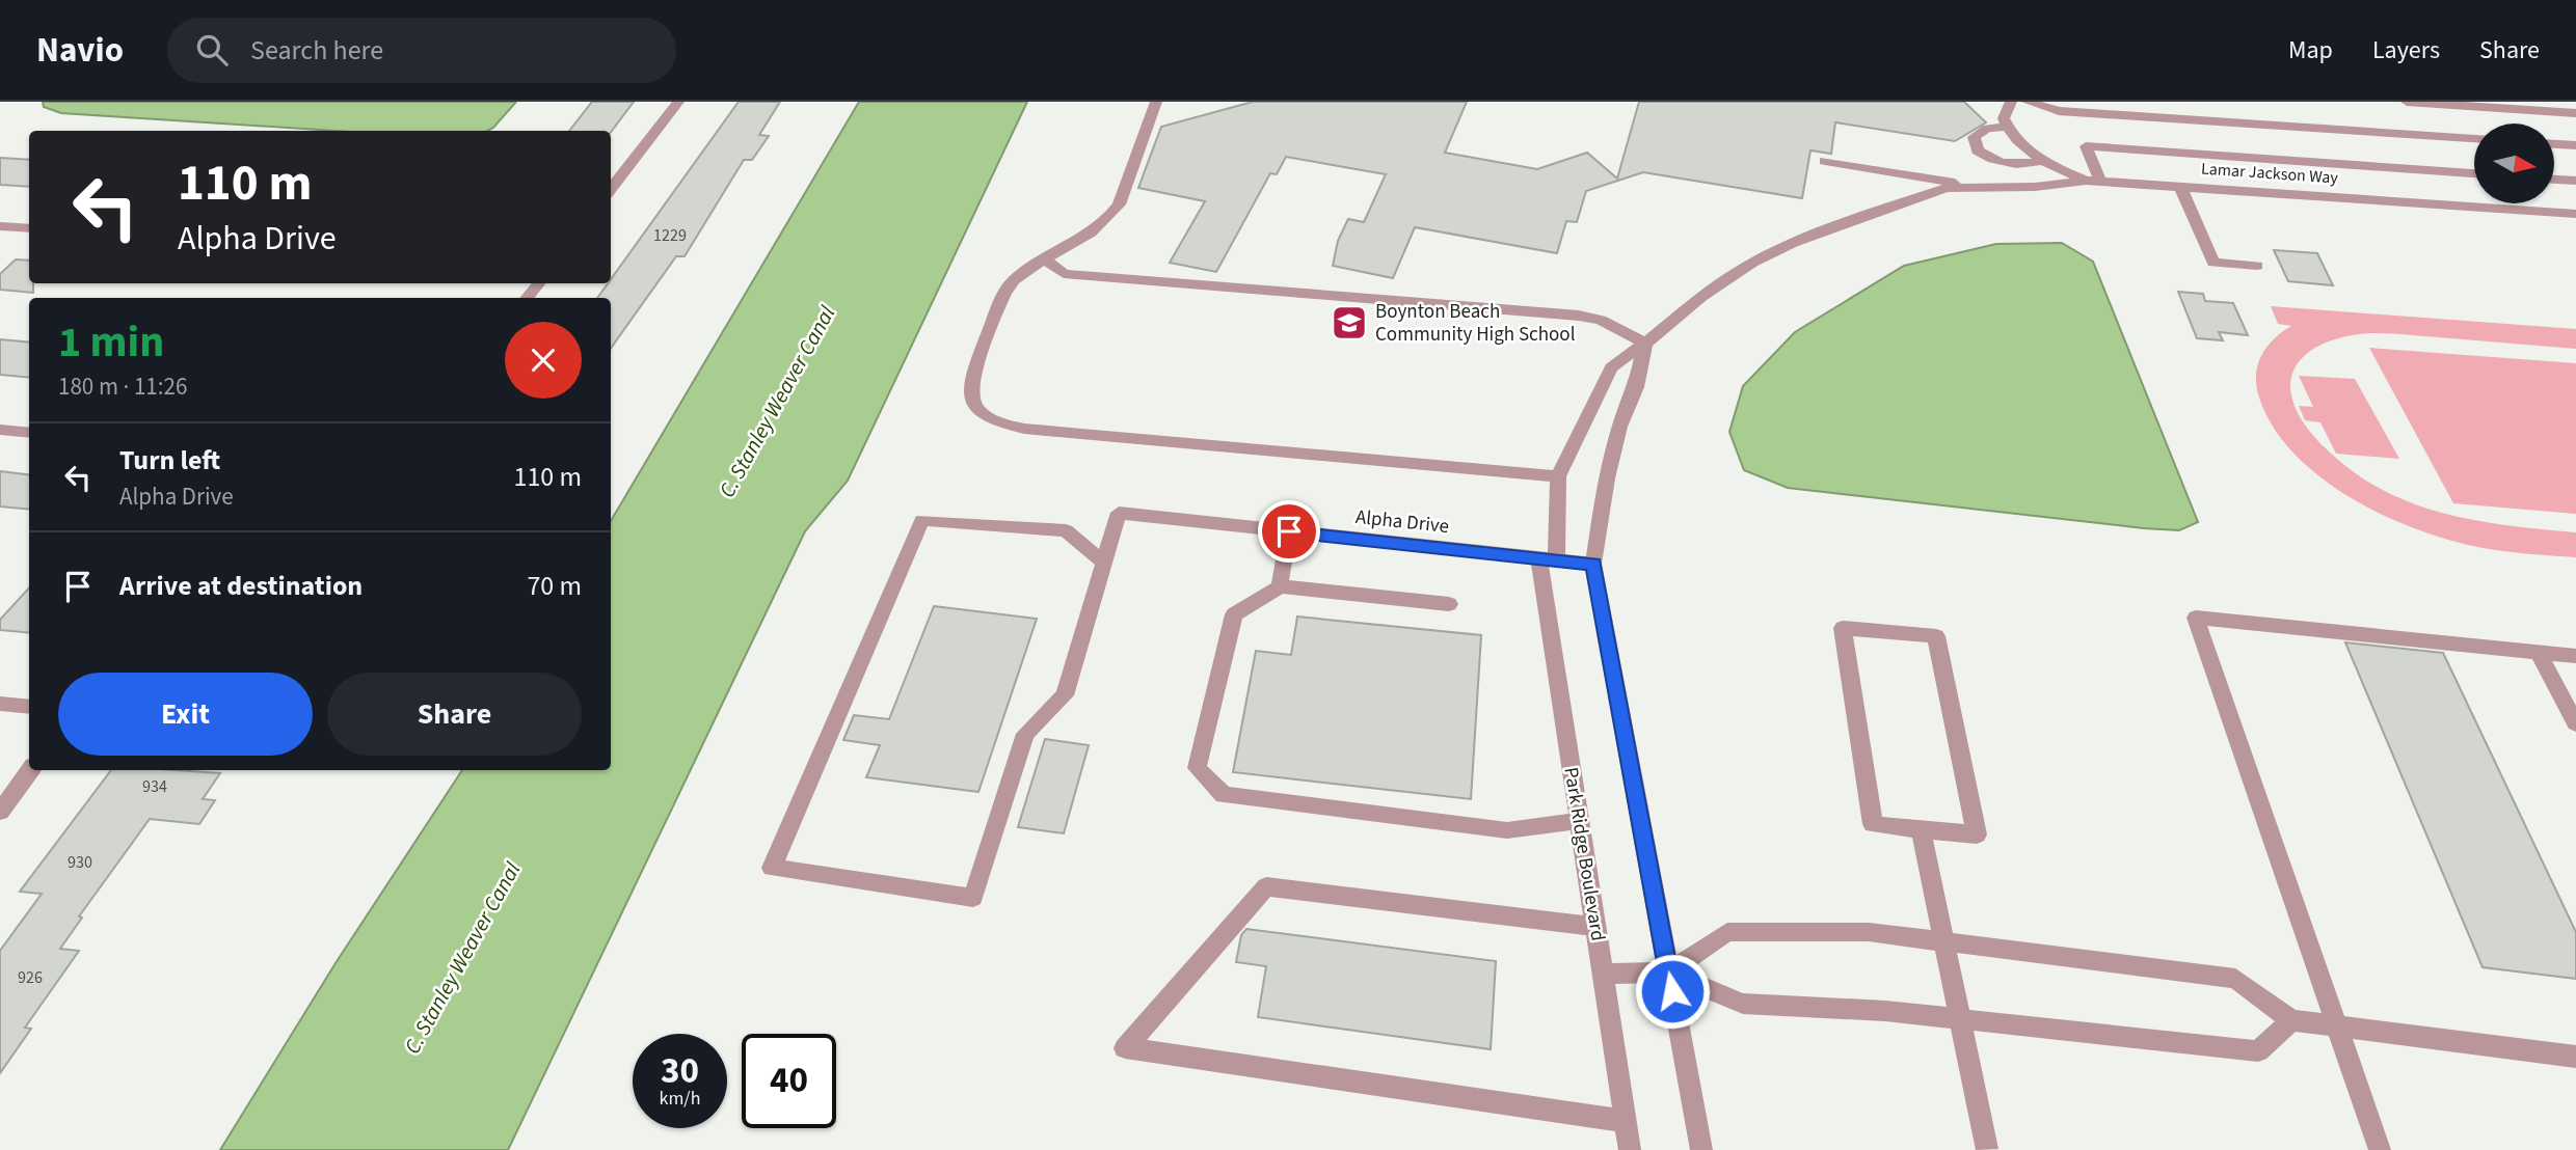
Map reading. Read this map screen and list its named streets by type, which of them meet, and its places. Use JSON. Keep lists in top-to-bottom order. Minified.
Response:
{"streets":{"street":["Lamar Jackson Way","Alpha Drive","Park Ridge Boulevard"]},"crossings":[["Alpha Drive","Park Ridge Boulevard"]],"water":["C. Stanley Weaver Canal"],"places":{"school or university":["Boynton Beach Community High School"]},"house_numbers":["1229","934","930","926"],"north":"right","page":{"header":"Navio","search":"Search here","nav":["Map","Layers","Share"],"turn":["110 m","Alpha Drive"],"heading":["1 min","180 m · 11:26"],"list":[{"name":"Turn left","note":"Alpha Drive","value":"110 m"},{"name":"Arrive at destination","value":"70 m"}],"buttons":["Exit","Share"],"speed":"30 km/h","limit":"40"}}
